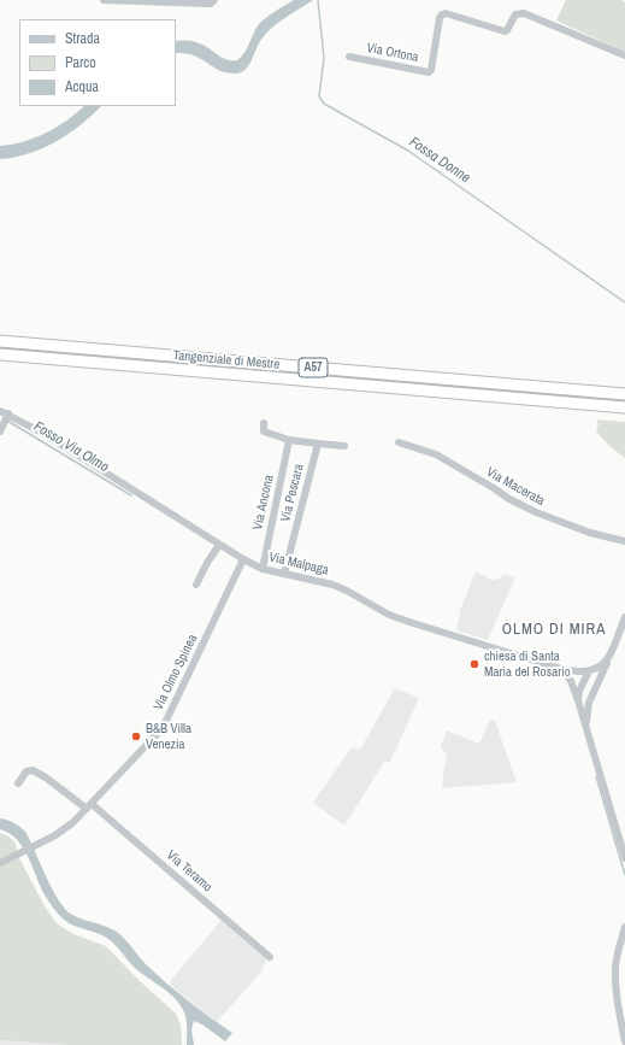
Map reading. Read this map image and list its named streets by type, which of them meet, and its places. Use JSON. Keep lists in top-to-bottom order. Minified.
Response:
{"streets":{"highway":["Tangenziale di Mestre","A57"],"street":["Via Ortona","Via Macerata","Via Pescara","Via Ancona","Via Malpaga","Via Olmo Spinea","Via Teramo"]},"crossings":[["Via Pescara","Via Malpaga"],["Via Ancona","Via Malpaga"],["Via Malpaga","Via Olmo Spinea"],["Via Olmo Spinea","Via Teramo"]],"districts":["OLMO DI MIRA"],"water":["Fossa Donne","Fosso Via Olmo"],"places":["chiesa di Santa Maria del Rosario","B&B Villa Venezia"],"legend":["Strada","Parco","Acqua"]}
